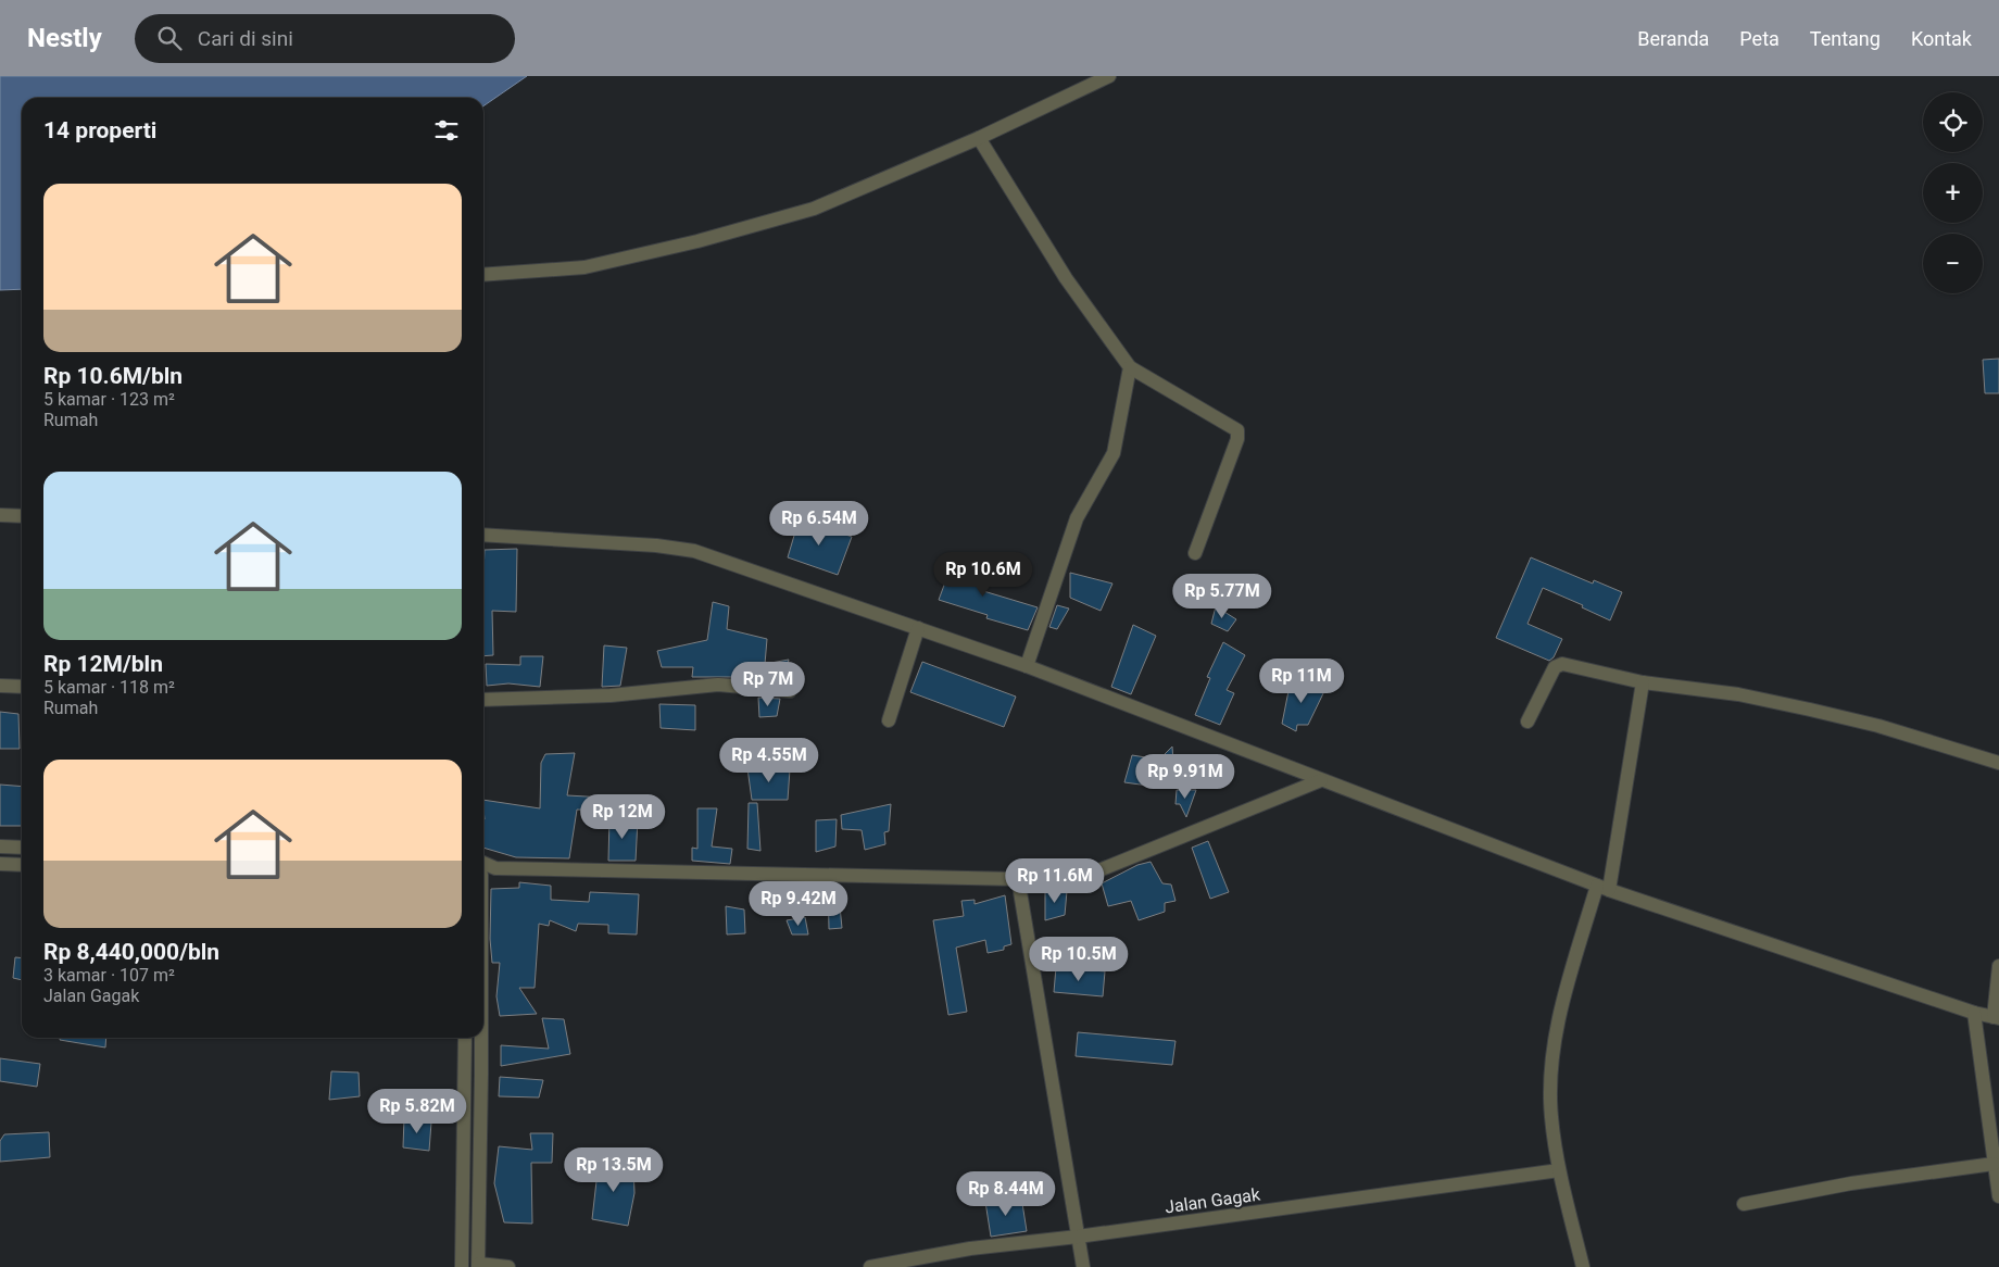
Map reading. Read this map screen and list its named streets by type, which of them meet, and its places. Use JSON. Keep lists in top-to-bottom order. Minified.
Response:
{"streets":{"street":["Jalan Gagak"]},"page":{"header":"Nestly","search":"Cari di sini","nav":["Beranda","Peta","Tentang","Kontak"],"map_buttons":["+","−"],"heading":"14 properti","list":[{"name":"Rp 10.6M/bln","note":"5 kamar · 123 m² · Rumah"},{"name":"Rp 12M/bln","note":"5 kamar · 118 m² · Rumah"},{"name":"Rp 8,440,000/bln","note":"3 kamar · 107 m² · Jalan Gagak"}],"price":["Rp 6.54M","Rp 10.6M","Rp 5.77M","Rp 11M","Rp 7M","Rp 4.55M","Rp 9.91M","Rp 12M","Rp 11.6M","Rp 9.42M","Rp 10.5M","Rp 5.82M","Rp 13.5M","Rp 8.44M"]}}
